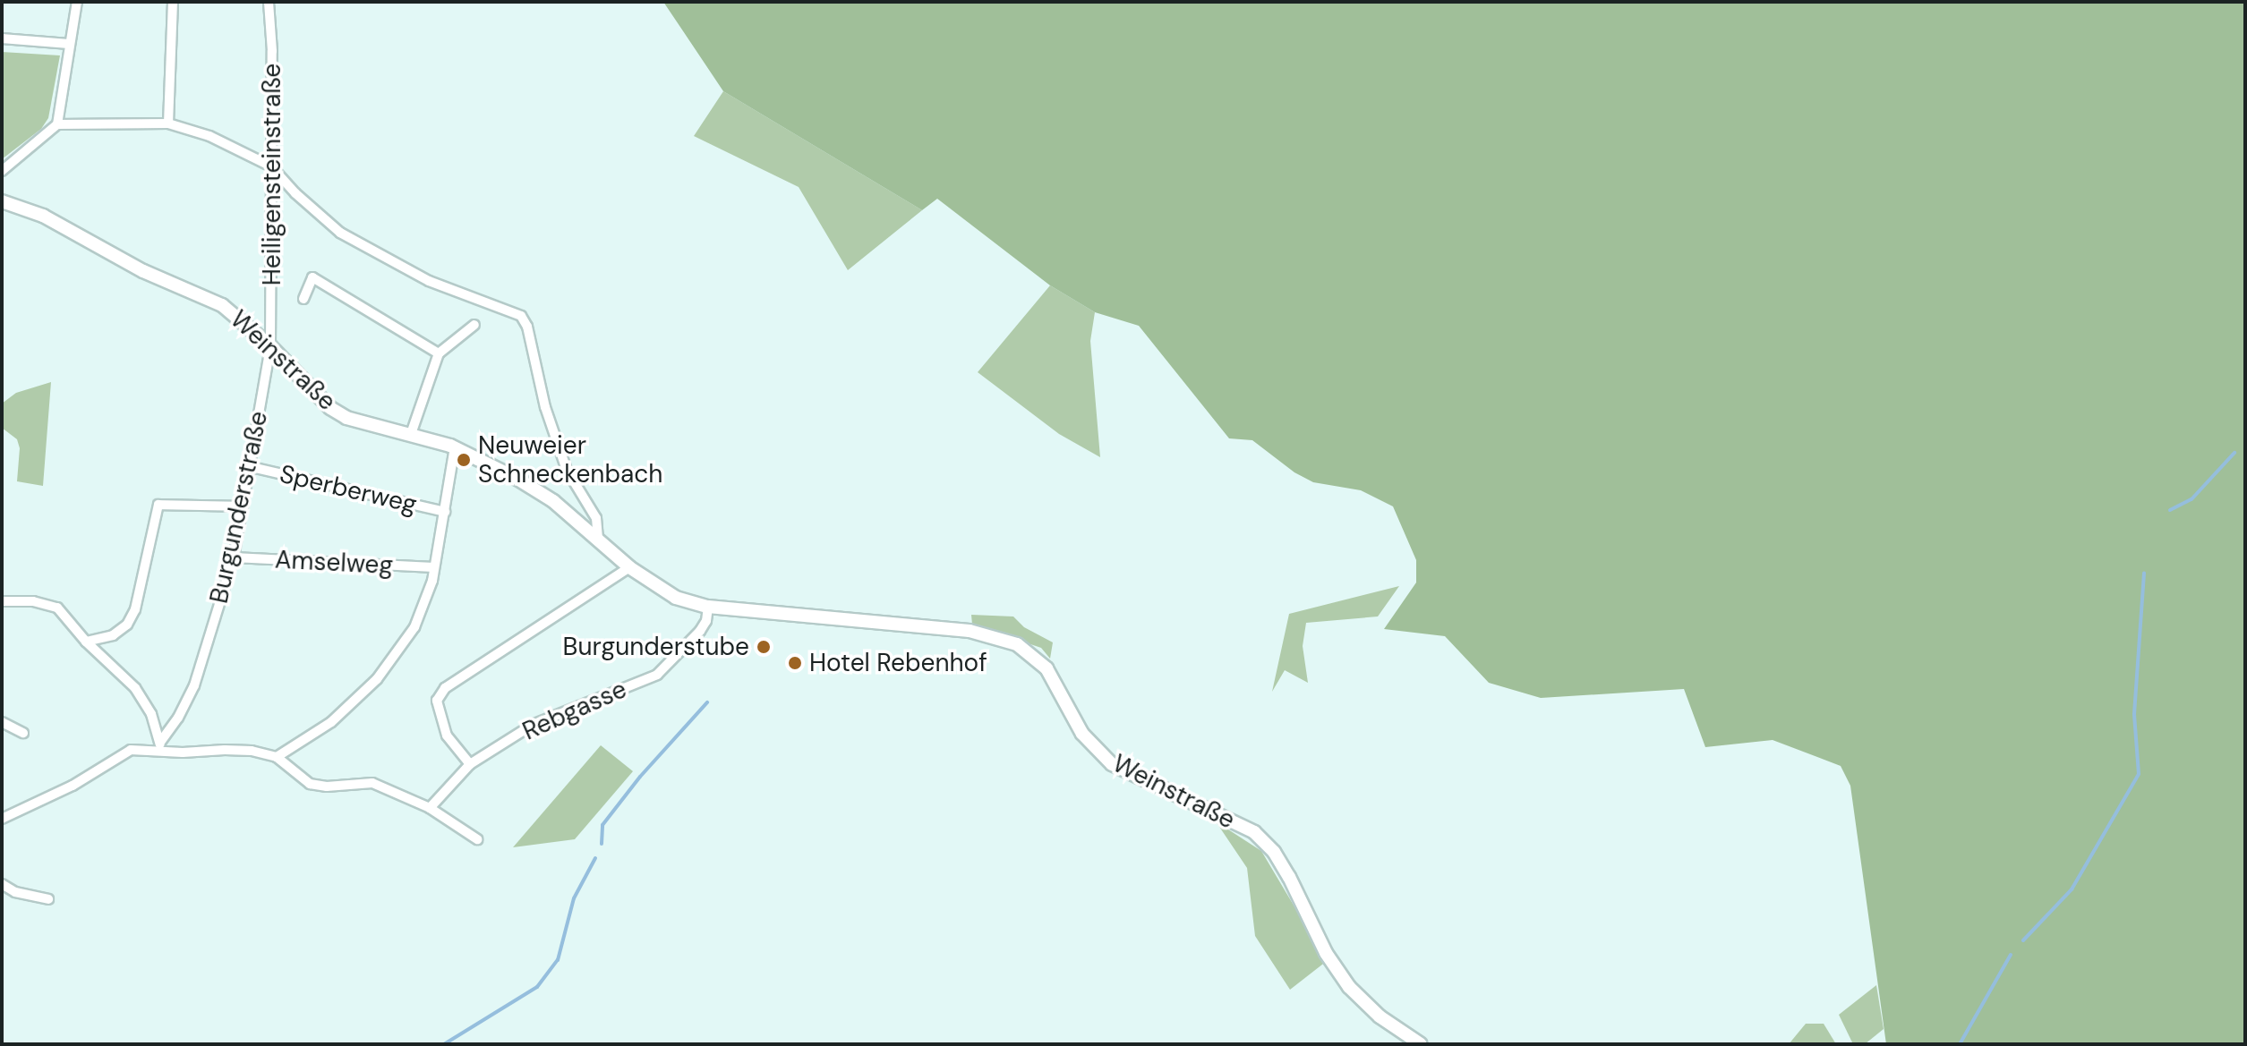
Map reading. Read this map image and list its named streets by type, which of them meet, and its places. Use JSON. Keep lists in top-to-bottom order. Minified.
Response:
{"streets":{"main road":["Weinstraße"],"street":["Heiligensteinstraße","Sperberweg","Burgunderstraße","Amselweg","Rebgasse"]},"crossings":[["Heiligensteinstraße","Weinstraße"],["Heiligensteinstraße","Burgunderstraße"],["Weinstraße","Burgunderstraße"],["Weinstraße","Rebgasse"],["Sperberweg","Burgunderstraße"],["Burgunderstraße","Amselweg"]],"places":["Neuweier Schneckenbach","Burgunderstube","Hotel Rebenhof"]}
